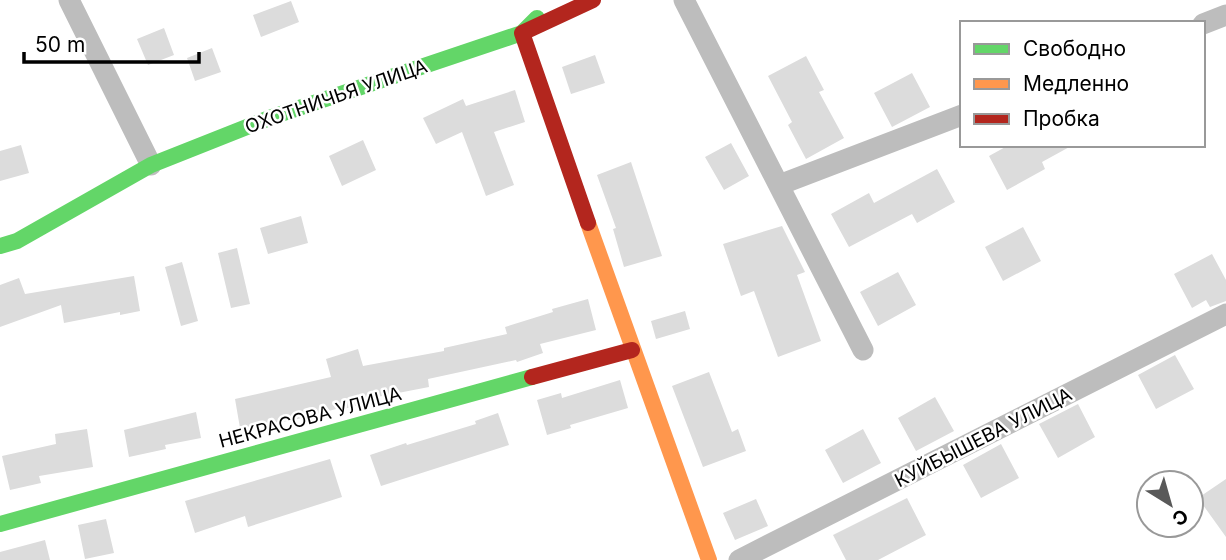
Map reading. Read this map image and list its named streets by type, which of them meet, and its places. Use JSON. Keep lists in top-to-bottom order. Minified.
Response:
{"streets":{"street":["ОХОТНИЧЬЯ УЛИЦА","НЕКРАСОВА УЛИЦА","КУЙБЫШЕВА УЛИЦА"]},"legend":["Свободно","Медленно","Пробка"],"scale_bar":"50 m","north":"bottom right"}
